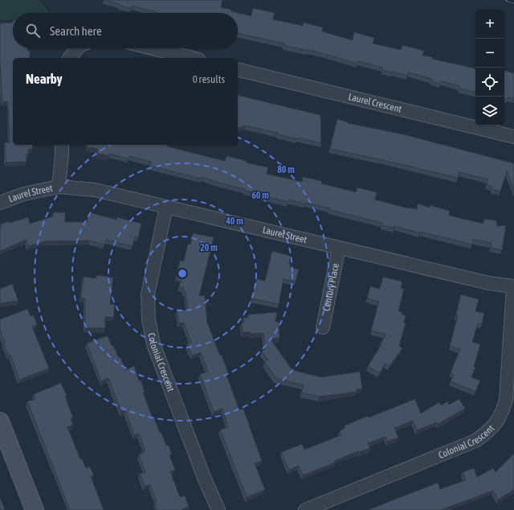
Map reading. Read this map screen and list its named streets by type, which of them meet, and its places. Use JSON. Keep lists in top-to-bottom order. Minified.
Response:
{"streets":{"street":["Laurel Crescent","Laurel Street","Century Place","Colonial Crescent"]},"crossings":[["Laurel Street","Century Place"],["Laurel Street","Colonial Crescent"]],"page":{"map_buttons":["+","−"],"search":"Search here","heading":["Nearby","0 results"]},"rings":["80 m","60 m","40 m","20 m"]}
